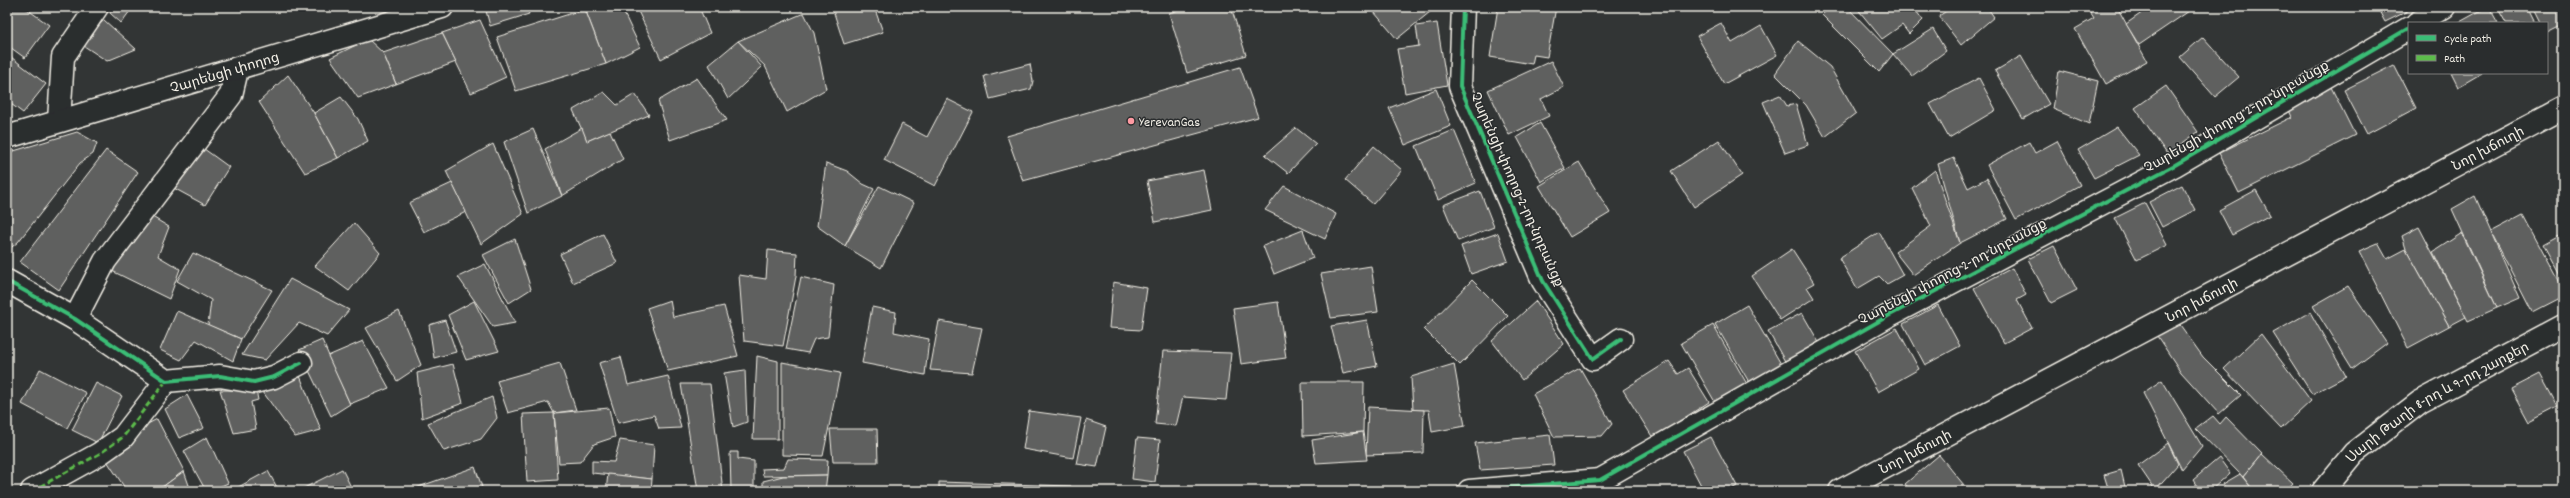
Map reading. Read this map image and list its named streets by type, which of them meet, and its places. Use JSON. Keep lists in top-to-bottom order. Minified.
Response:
{"streets":{"street":["Չարենցի փողոց","Չարենցի փողոց 2-րդ նրբանցք","Նոր խճուղի","Սարի Թաղի 8-րդ և 9-րդ շարքեր"]},"places":["YerevanGas"],"legend":["Cycle path","Path"]}
